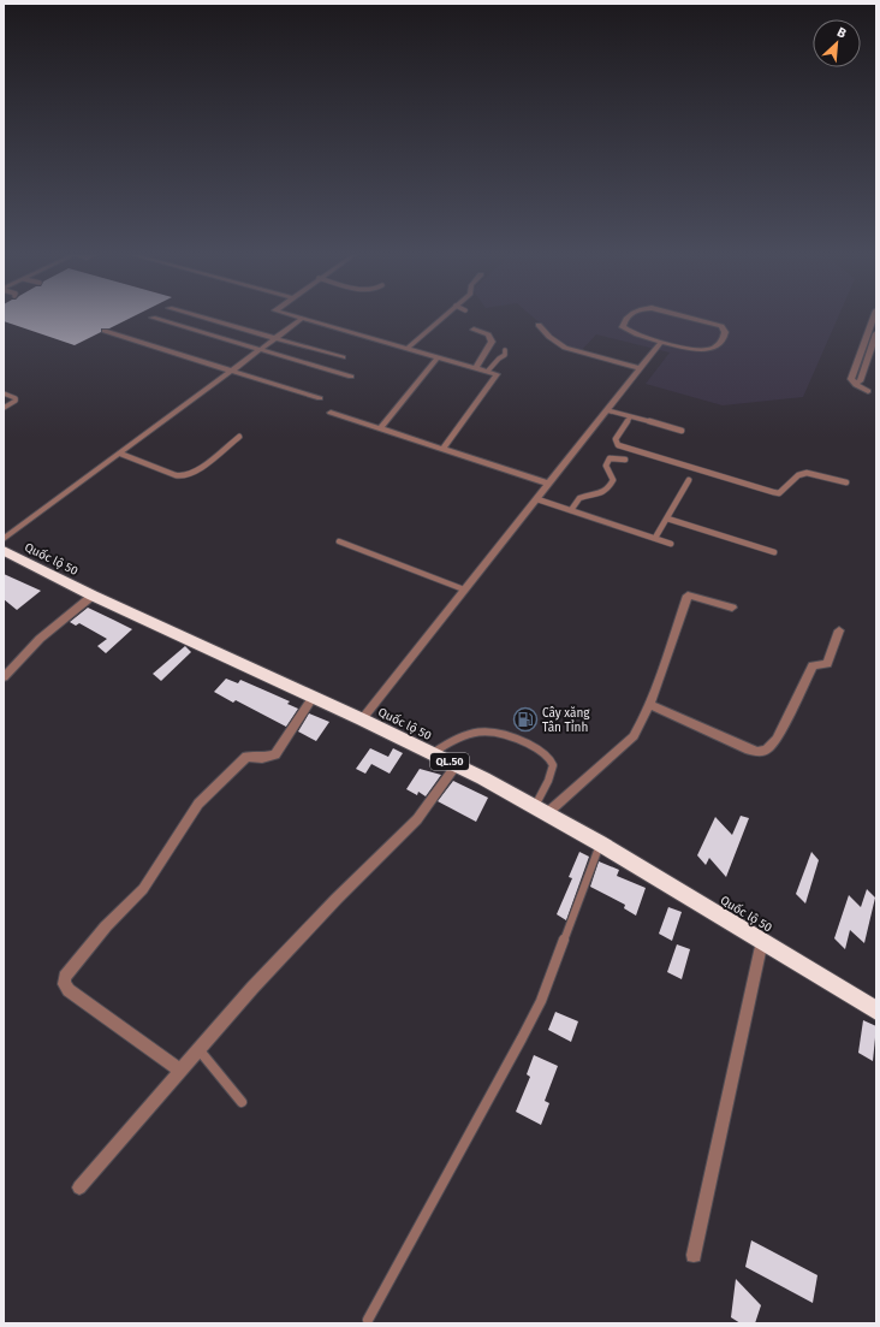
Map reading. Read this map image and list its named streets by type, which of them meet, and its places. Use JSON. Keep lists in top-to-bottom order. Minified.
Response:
{"streets":{"highway":["Quốc lộ 50","QL.50"]},"places":{"fuel station":["Cây xăng Tân Tỉnh"]},"north":"top right"}
